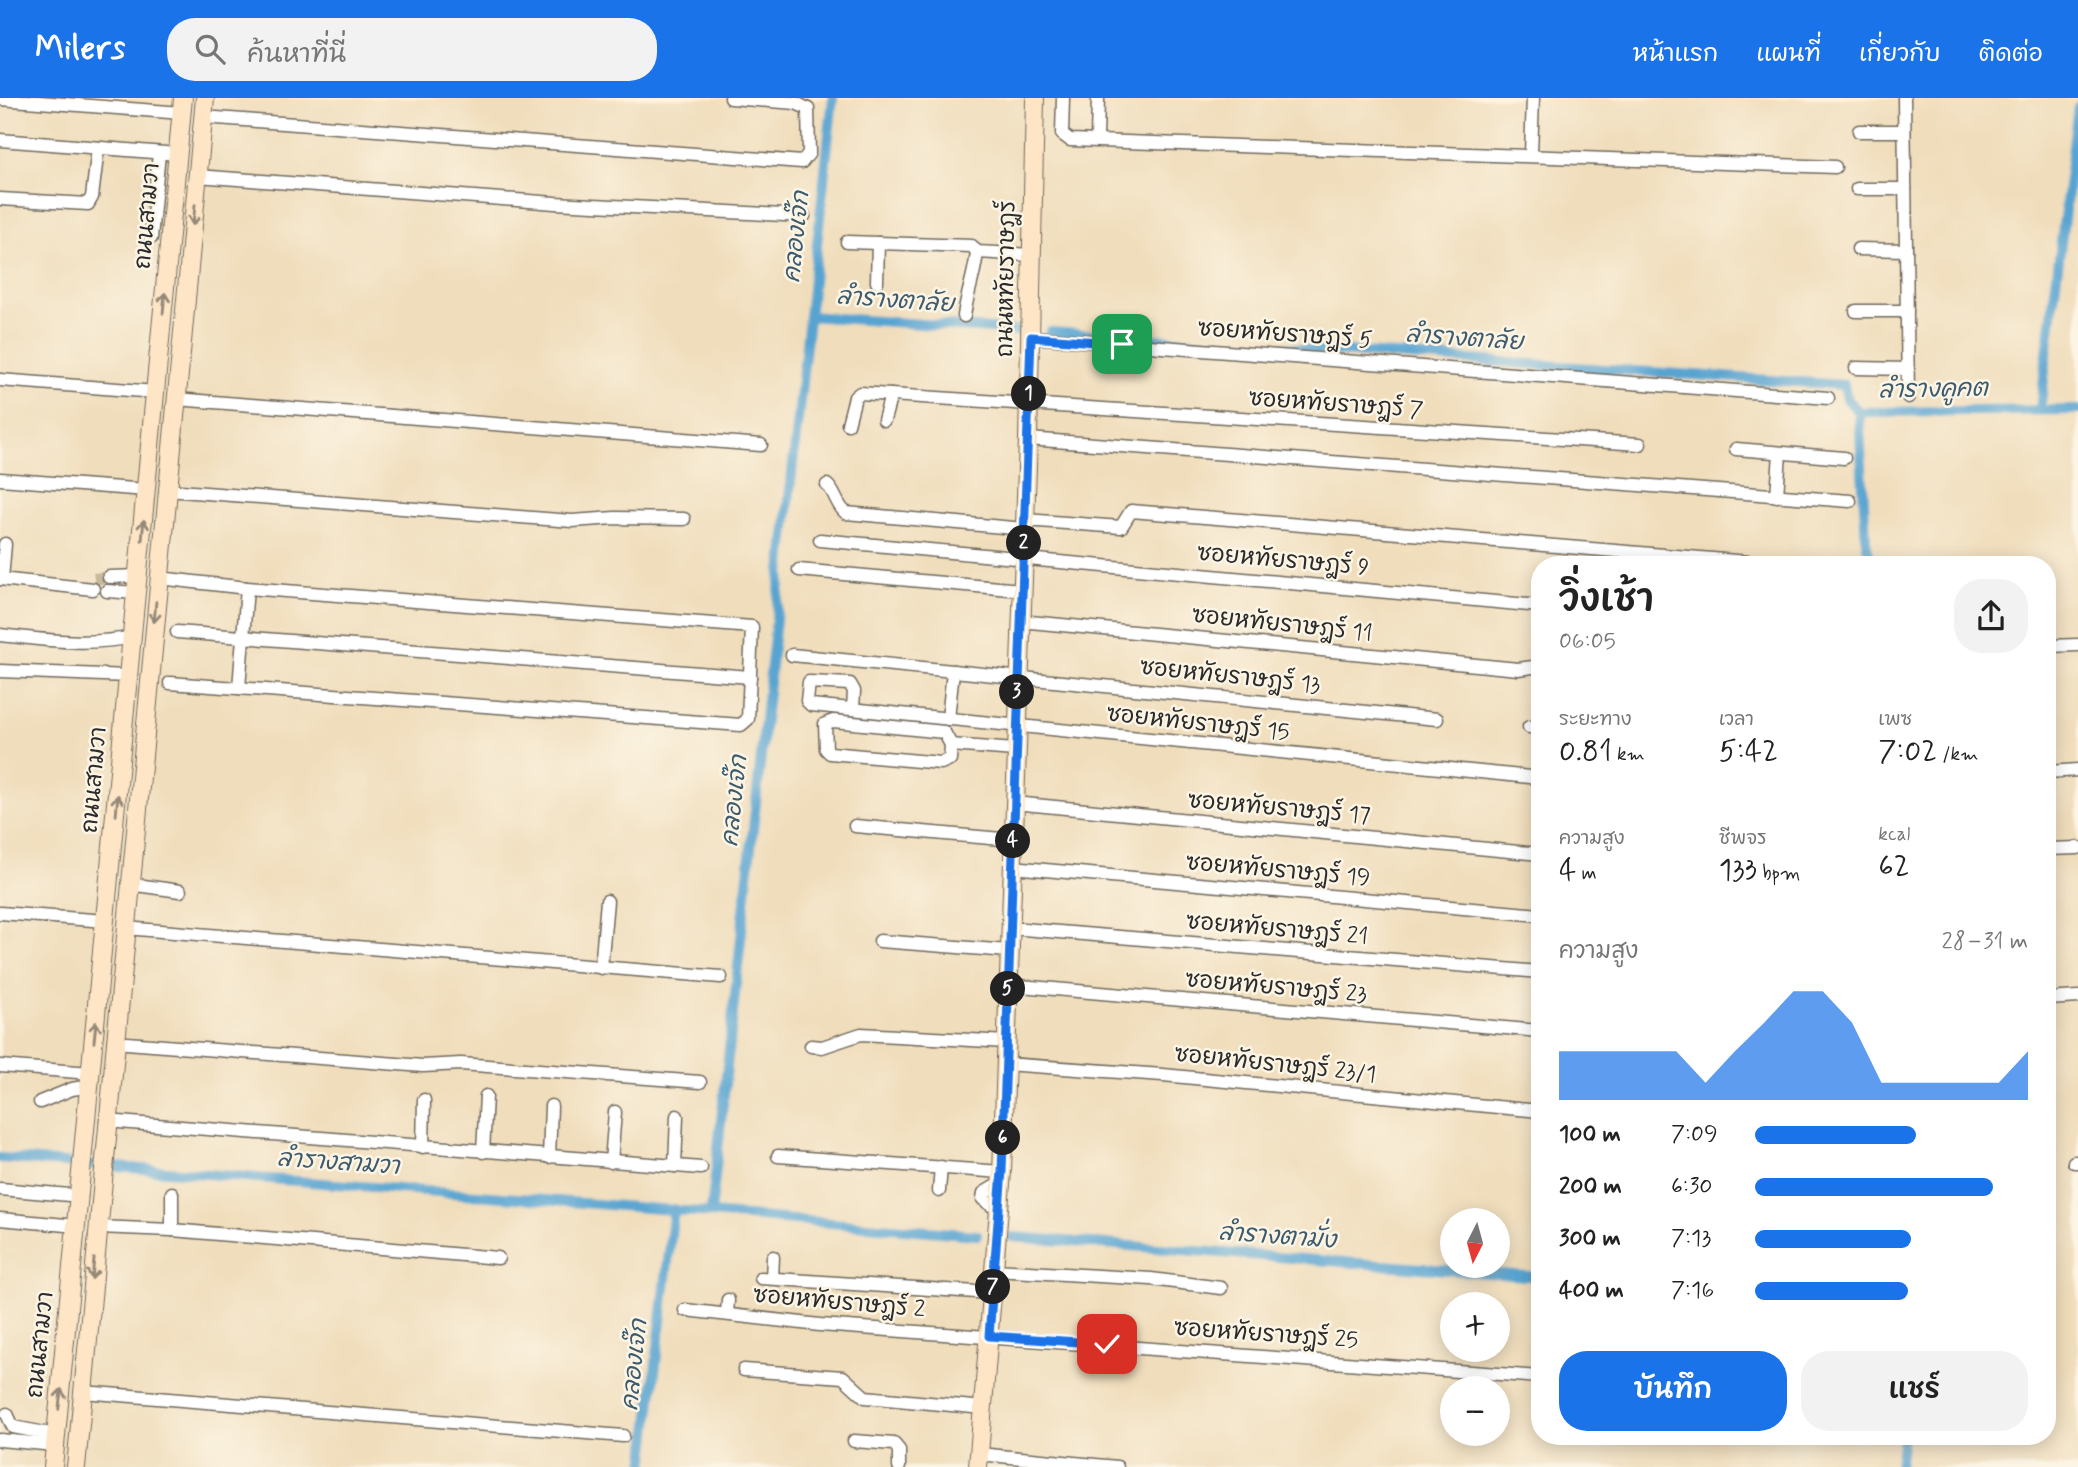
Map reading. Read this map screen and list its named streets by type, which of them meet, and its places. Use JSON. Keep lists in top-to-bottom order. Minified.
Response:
{"streets":{"street":["ถนนสามวา","ถนนหทัยราษฎร์","ซอยหทัยราษฎร์ 5","ซอยหทัยราษฎร์ 7","ซอยหทัยราษฎร์ 9","ซอยหทัยราษฎร์ 11","ซอยหทัยราษฎร์ 13","ซอยหทัยราษฎร์ 15","ซอยหทัยราษฎร์ 17","ซอยหทัยราษฎร์ 19","ซอยหทัยราษฎร์ 21","ซอยหทัยราษฎร์ 23","ซอยหทัยราษฎร์ 23/1","ซอยหทัยราษฎร์ 2","ซอยหทัยราษฎร์ 25"]},"crossings":[["ถนนหทัยราษฎร์","ซอยหทัยราษฎร์ 5"],["ถนนหทัยราษฎร์","ซอยหทัยราษฎร์ 7"],["ถนนหทัยราษฎร์","ซอยหทัยราษฎร์ 9"],["ถนนหทัยราษฎร์","ซอยหทัยราษฎร์ 11"],["ถนนหทัยราษฎร์","ซอยหทัยราษฎร์ 13"],["ถนนหทัยราษฎร์","ซอยหทัยราษฎร์ 15"],["ถนนหทัยราษฎร์","ซอยหทัยราษฎร์ 17"],["ถนนหทัยราษฎร์","ซอยหทัยราษฎร์ 19"],["ถนนหทัยราษฎร์","ซอยหทัยราษฎร์ 21"],["ถนนหทัยราษฎร์","ซอยหทัยราษฎร์ 23"],["ถนนหทัยราษฎร์","ซอยหทัยราษฎร์ 23/1"],["ถนนหทัยราษฎร์","ซอยหทัยราษฎร์ 2"],["ถนนหทัยราษฎร์","ซอยหทัยราษฎร์ 25"],["ซอยหทัยราษฎร์ 2","ซอยหทัยราษฎร์ 25"]],"water":["คลองเจ๊ก","ลำรางตาลัย","ลำรางคูคต","ลำรางสามวา","ลำรางตามั่ง"],"north":"bottom","page":{"header":"Milers","search":"ค้นหาที่นี่","nav":["หน้าแรก","แผนที่","เกี่ยวกับ","ติดต่อ"],"pins":["1","2","3","4","5","6","7"],"heading":["วิ่งเช้า","06:05"],"stats":[["ระยะทาง","0.81 km"],["เวลา","5:42"],["เพซ","7:02 /km"],["ความสูง","4 m"],["ชีพจร","133 bpm"],["kcal","62"]],"chart":["ความสูง","28–31 m"],"list":[{"name":"100 m","note":"7:09"},{"name":"200 m","note":"6:30"},{"name":"300 m","note":"7:13"},{"name":"400 m","note":"7:16"}],"map_buttons":["+","−"],"buttons":["บันทึก","แชร์"]}}
